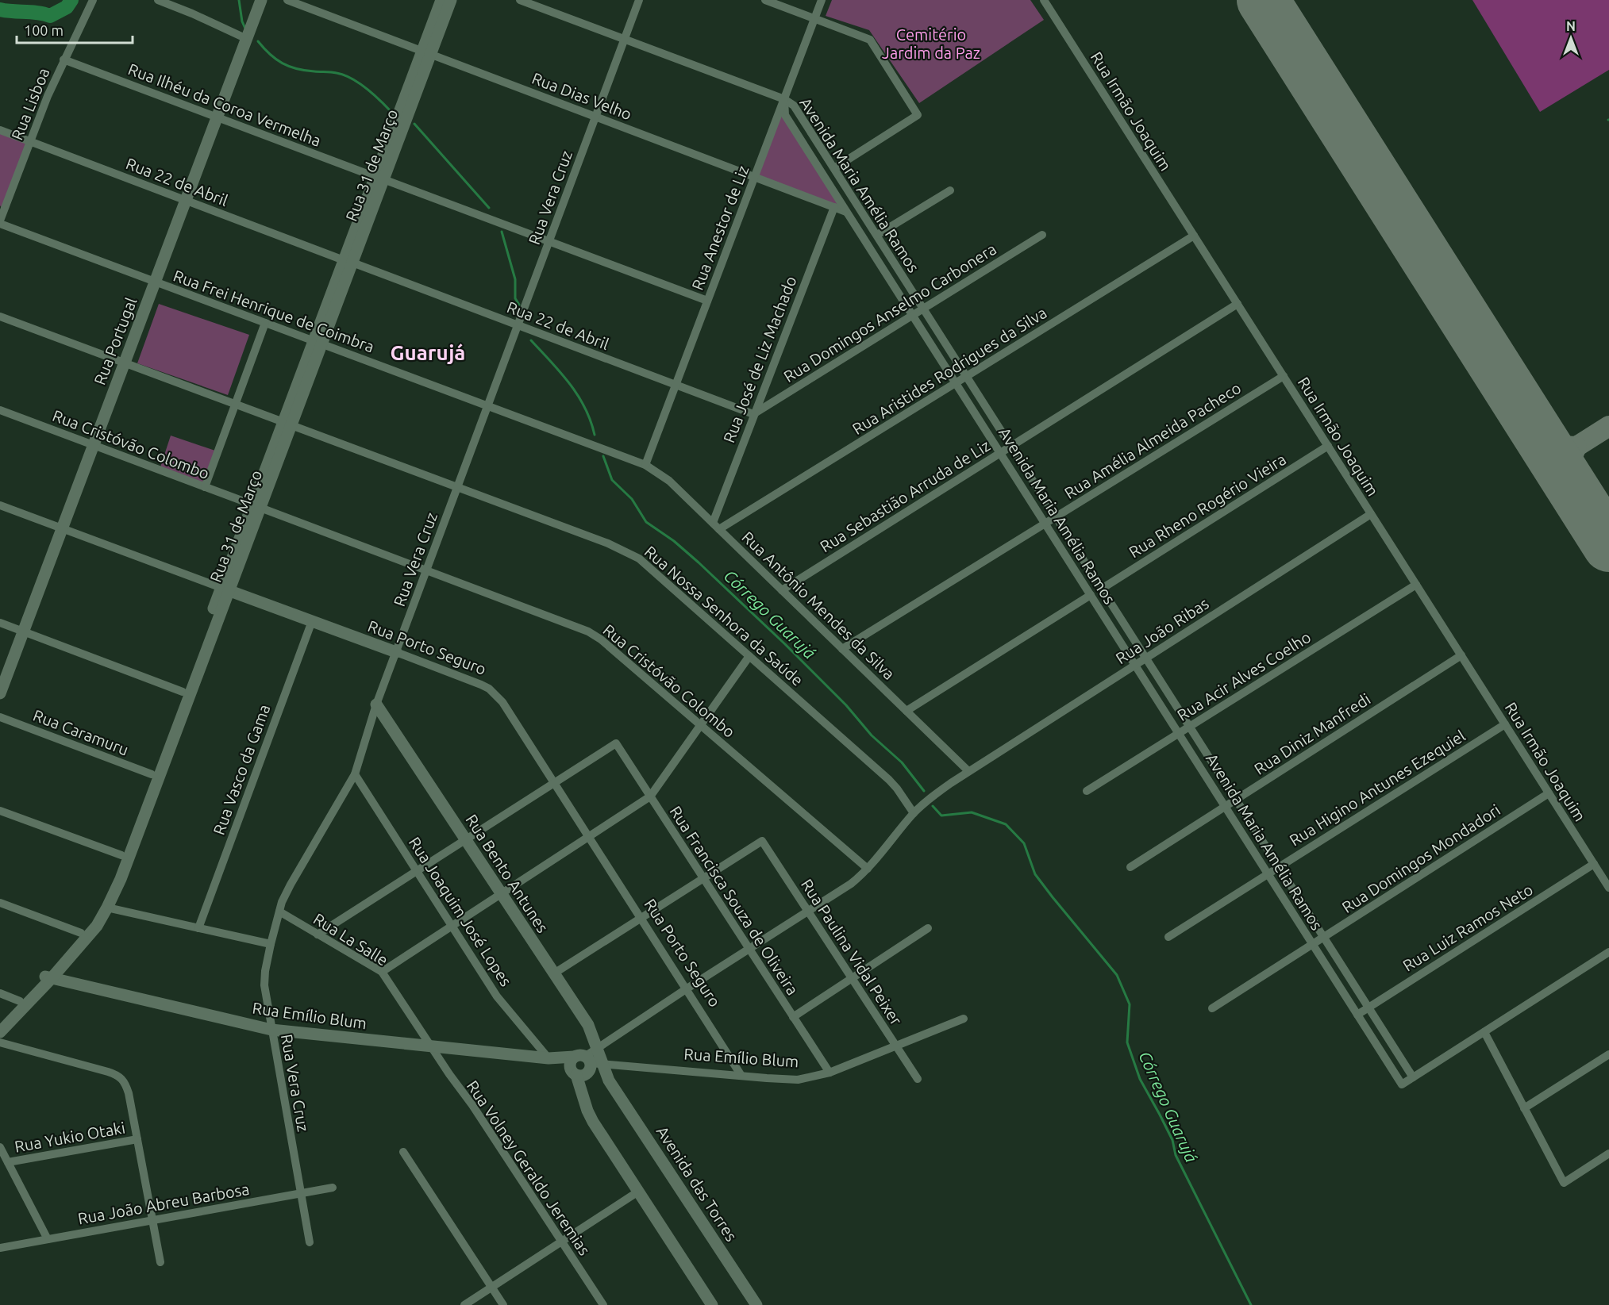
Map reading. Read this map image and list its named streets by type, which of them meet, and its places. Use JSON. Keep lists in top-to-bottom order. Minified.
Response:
{"streets":{"main road":["Rua 31 de Março","Rua Portugal","Rua Porto Seguro","Rua Bento Antunes","Rua Emílio Blum","Avenida das Torres"],"street":["Rua Dias Velho","Rua Lisboa","Rua Ilhéu da Coroa Vermelha","Rua Irmão Joaquim","Rua 22 de Abril","Avenida Maria Amélia Ramos","Rua Vera Cruz","Rua Anestor de Liz","Rua Frei Henrique de Coimbra","Rua Domingos Anselmo Carbonera","Rua José de Liz Machado","Rua Aristides Rodrigues da Silva","Rua Amélia Almeida Pacheco","Rua Cristóvão Colombo","Rua Sebastião Arruda de Liz","Rua Rheno Rogério Vieira","Rua Antônio Mendes da Silva","Rua Nossa Senhora da Saúde","Rua João Ribas","Rua Acir Alves Coelho","Rua Caramuru","Rua Diniz Manfredi","Rua Vasco da Gama","Rua Higino Antunes Ezequiel","Rua Domingos Mondadori","Rua Francisca Souza de Oliveira","Rua Joaquim José Lopes","Rua Luiz Ramos Neto","Rua La Salle","Rua Paulina Vidal Peixer","Rua Yukio Otaki","Rua Volney Geraldo Jeremias","Rua João Abreu Barbosa"]},"crossings":[["Rua Dias Velho","Rua 31 de Março"],["Rua Dias Velho","Avenida Maria Amélia Ramos"],["Rua Dias Velho","Rua Vera Cruz"],["Rua Dias Velho","Rua Anestor de Liz"],["Rua Dias Velho","Rua José de Liz Machado"],["Rua Lisboa","Rua Ilhéu da Coroa Vermelha"],["Rua Lisboa","Rua 22 de Abril"],["Rua Lisboa","Rua Frei Henrique de Coimbra"],["Rua Ilhéu da Coroa Vermelha","Rua 31 de Março"],["Rua Ilhéu da Coroa Vermelha","Rua Vera Cruz"],["Rua Ilhéu da Coroa Vermelha","Rua Anestor de Liz"],["Rua Ilhéu da Coroa Vermelha","Rua Portugal"],["Rua Irmão Joaquim","Rua Aristides Rodrigues da Silva"],["Rua Irmão Joaquim","Rua Amélia Almeida Pacheco"],["Rua Irmão Joaquim","Rua Sebastião Arruda de Liz"],["Rua Irmão Joaquim","Rua Rheno Rogério Vieira"],["Rua Irmão Joaquim","Rua João Ribas"],["Rua Irmão Joaquim","Rua Acir Alves Coelho"],["Rua Irmão Joaquim","Rua Diniz Manfredi"],["Rua Irmão Joaquim","Rua Higino Antunes Ezequiel"],["Rua Irmão Joaquim","Rua Domingos Mondadori"],["Rua Irmão Joaquim","Rua Luiz Ramos Neto"],["Rua 31 de Março","Rua 22 de Abril"],["Rua 31 de Março","Rua Frei Henrique de Coimbra"],["Rua 31 de Março","Rua Cristóvão Colombo"],["Rua 31 de Março","Rua Nossa Senhora da Saúde"],["Rua 31 de Março","Rua Porto Seguro"],["Rua 31 de Março","Rua Caramuru"],["Rua 31 de Março","Rua Emílio Blum"],["Rua 22 de Abril","Rua Vera Cruz"],["Rua 22 de Abril","Rua Anestor de Liz"],["Rua 22 de Abril","Rua Domingos Anselmo Carbonera"],["Rua 22 de Abril","Rua Portugal"],["Rua 22 de Abril","Rua José de Liz Machado"],["Avenida Maria Amélia Ramos","Rua Anestor de Liz"],["Avenida Maria Amélia Ramos","Rua Domingos Anselmo Carbonera"],["Avenida Maria Amélia Ramos","Rua Aristides Rodrigues da Silva"],["Avenida Maria Amélia Ramos","Rua Amélia Almeida Pacheco"],["Avenida Maria Amélia Ramos","Rua Sebastião Arruda de Liz"],["Avenida Maria Amélia Ramos","Rua Rheno Rogério Vieira"],["Avenida Maria Amélia Ramos","Rua João Ribas"],["Avenida Maria Amélia Ramos","Rua Acir Alves Coelho"],["Avenida Maria Amélia Ramos","Rua Diniz Manfredi"],["Avenida Maria Amélia Ramos","Rua Higino Antunes Ezequiel"],["Avenida Maria Amélia Ramos","Rua Domingos Mondadori"],["Avenida Maria Amélia Ramos","Rua Luiz Ramos Neto"],["Rua Vera Cruz","Rua Frei Henrique de Coimbra"],["Rua Vera Cruz","Rua Cristóvão Colombo"],["Rua Vera Cruz","Rua Nossa Senhora da Saúde"],["Rua Vera Cruz","Rua Porto Seguro"],["Rua Vera Cruz","Rua Bento Antunes"],["Rua Vera Cruz","Rua Joaquim José Lopes"],["Rua Vera Cruz","Rua La Salle"],["Rua Vera Cruz","Rua Emílio Blum"],["Rua Vera Cruz","Rua João Abreu Barbosa"],["Rua Anestor de Liz","Rua Frei Henrique de Coimbra"],["Rua Anestor de Liz","Rua Antônio Mendes da Silva"],["Rua Frei Henrique de Coimbra","Rua Portugal"],["Rua Frei Henrique de Coimbra","Rua Antônio Mendes da Silva"],["Rua Domingos Anselmo Carbonera","Rua José de Liz Machado"],["Rua Portugal","Rua Cristóvão Colombo"],["Rua Portugal","Rua Nossa Senhora da Saúde"],["Rua Portugal","Rua Porto Seguro"],["Rua José de Liz Machado","Rua Antônio Mendes da Silva"],["Rua Aristides Rodrigues da Silva","Rua Antônio Mendes da Silva"],["Rua Amélia Almeida Pacheco","Rua Antônio Mendes da Silva"],["Rua Cristóvão Colombo","Rua João Ribas"],["Rua Sebastião Arruda de Liz","Rua Antônio Mendes da Silva"],["Rua Antônio Mendes da Silva","Rua João Ribas"],["Rua Nossa Senhora da Saúde","Rua João Ribas"],["Rua João Ribas","Rua Porto Seguro"],["Rua João Ribas","Rua Bento Antunes"],["Rua João Ribas","Rua Francisca Souza de Oliveira"],["Rua João Ribas","Rua Paulina Vidal Peixer"],["Rua Porto Seguro","Rua Vasco da Gama"],["Rua Porto Seguro","Rua Francisca Souza de Oliveira"],["Rua Porto Seguro","Rua Emílio Blum"],["Rua Bento Antunes","Rua Emílio Blum"],["Rua Bento Antunes","Avenida das Torres"],["Rua Francisca Souza de Oliveira","Rua Paulina Vidal Peixer"],["Rua Francisca Souza de Oliveira","Rua Emílio Blum"],["Rua Joaquim José Lopes","Rua Emílio Blum"],["Rua La Salle","Rua Emílio Blum"],["Rua La Salle","Rua Volney Geraldo Jeremias"],["Rua Paulina Vidal Peixer","Rua Emílio Blum"],["Rua Emílio Blum","Rua Volney Geraldo Jeremias"],["Rua Emílio Blum","Avenida das Torres"]],"districts":["Guarujá"],"water":["Córrego Guarujá"],"parks":["Cemitério Jardim da Paz"],"scale_bar":"100 m","north":"top"}
